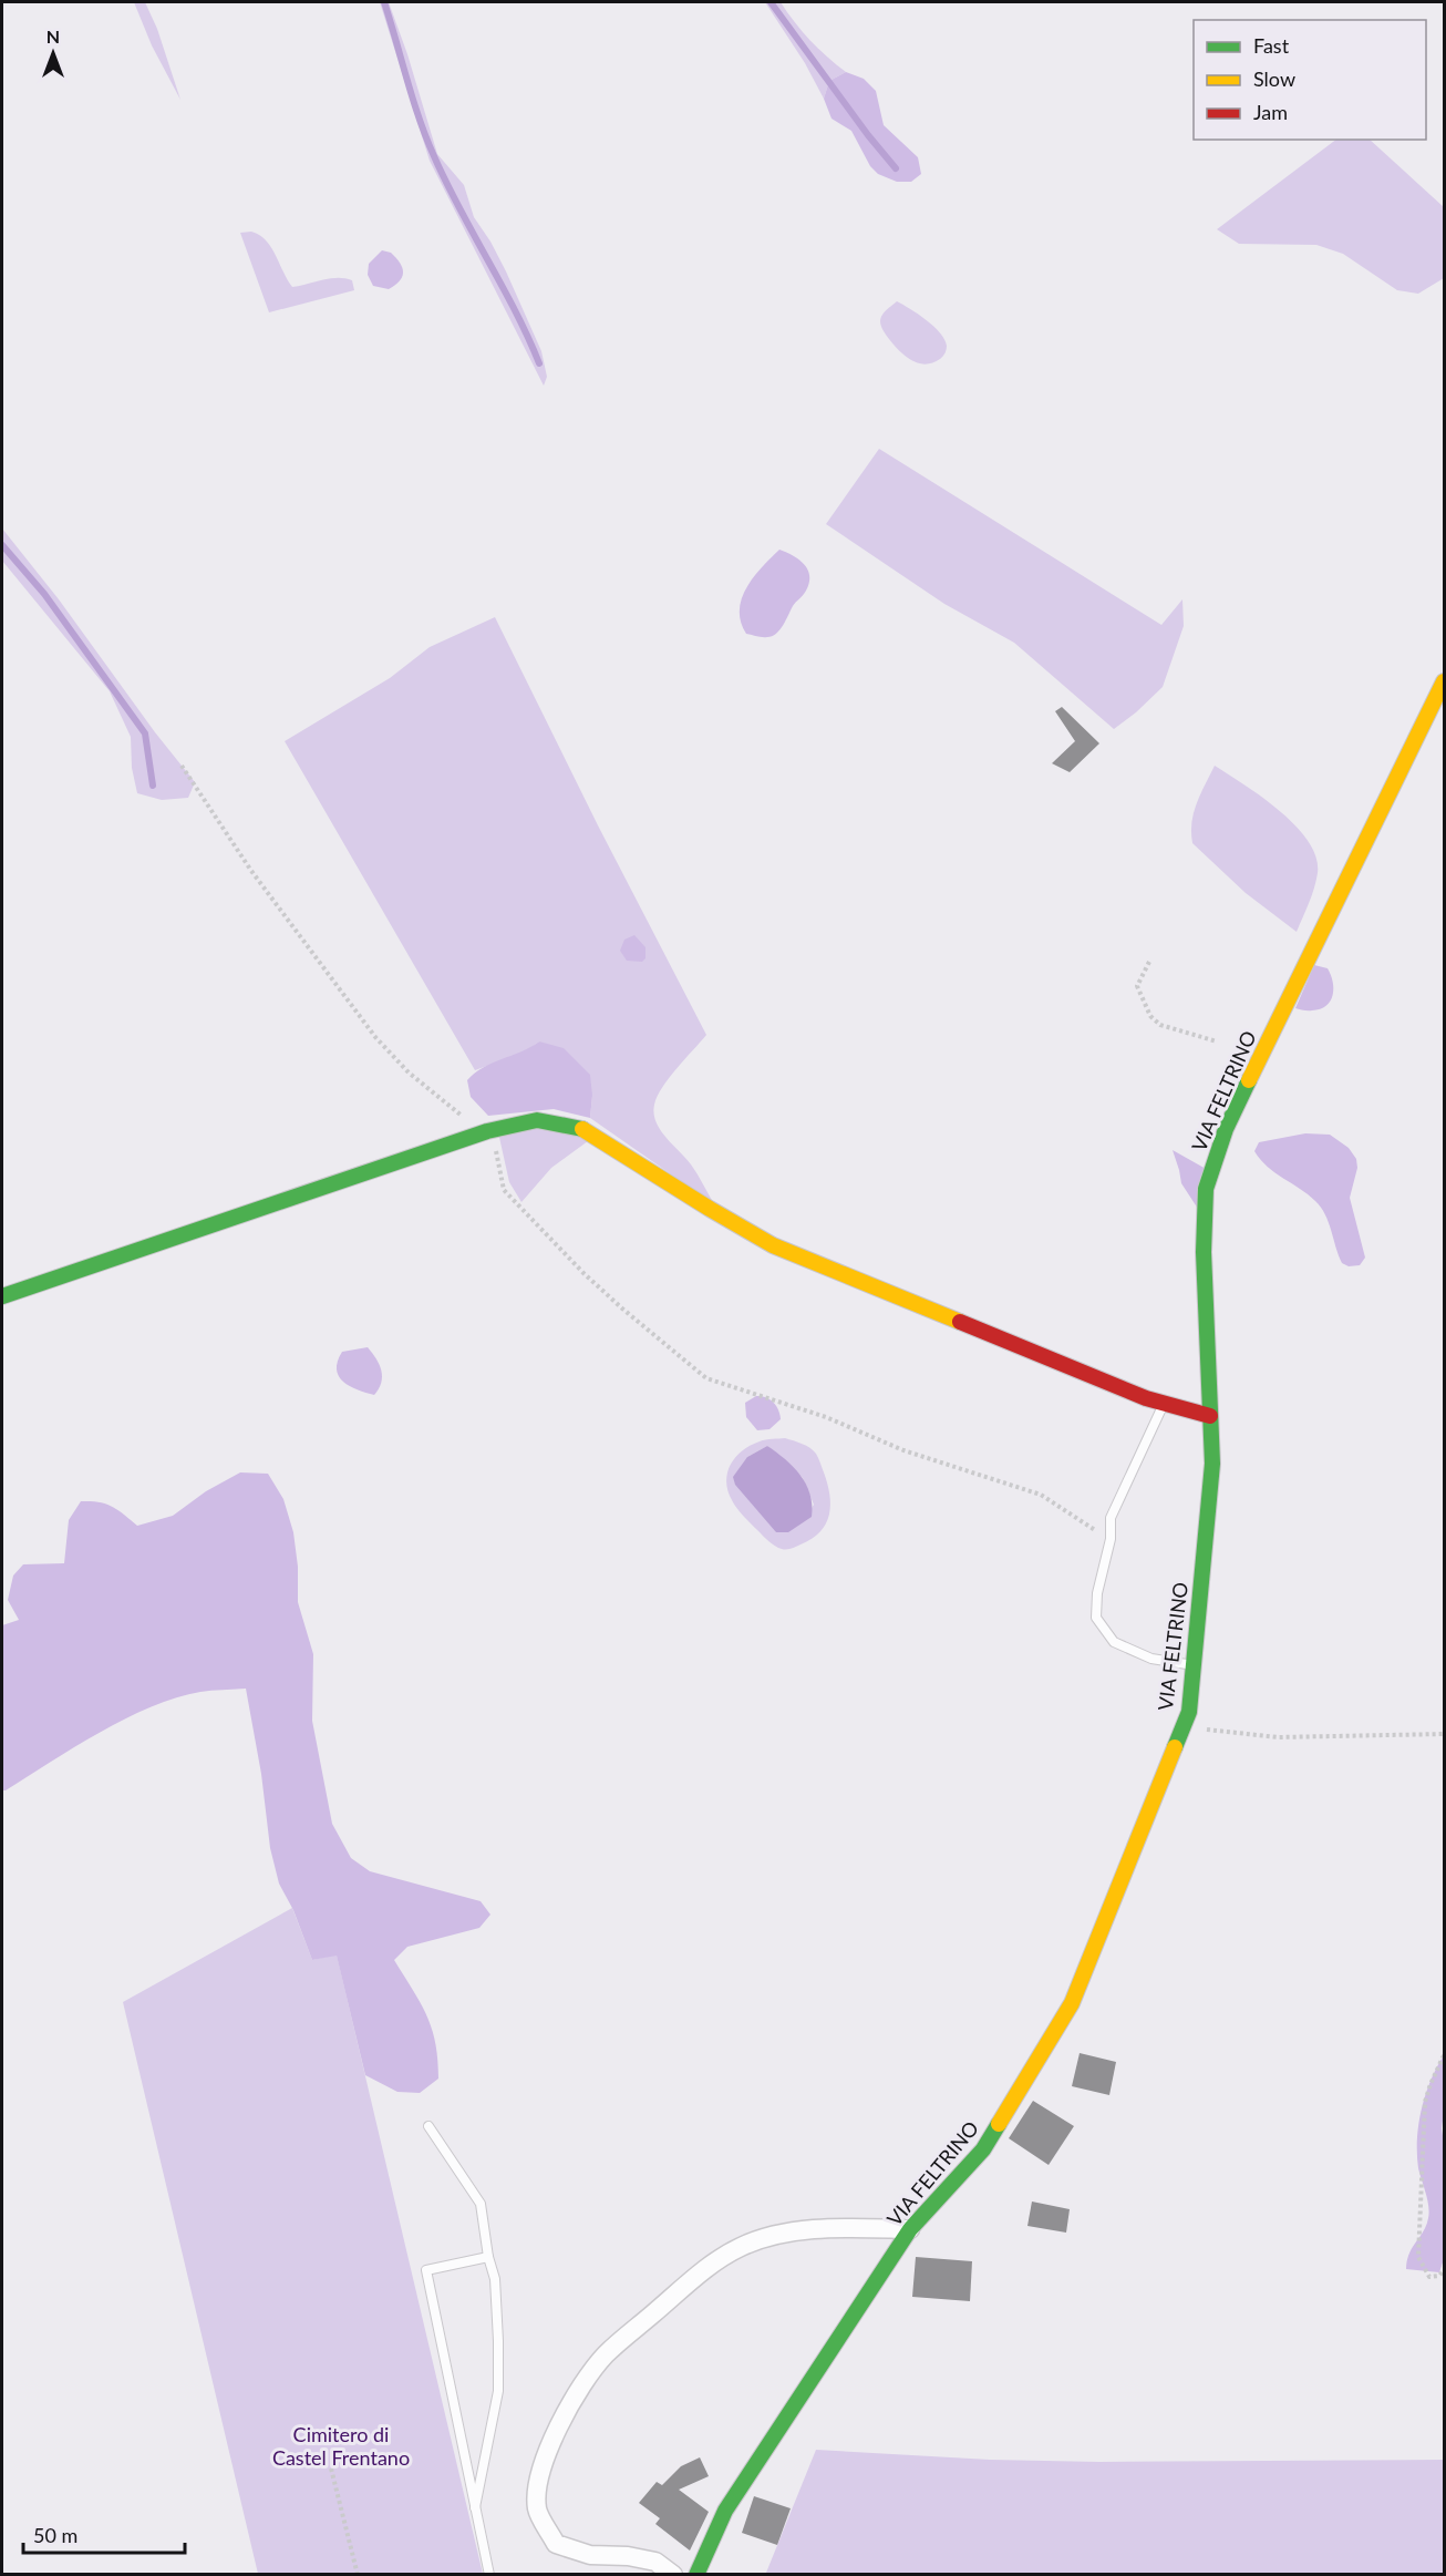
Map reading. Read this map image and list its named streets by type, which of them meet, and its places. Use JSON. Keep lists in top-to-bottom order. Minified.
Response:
{"streets":{"street":["VIA FELTRINO"]},"parks":["Cimitero di Castel Frentano"],"legend":["Fast","Slow","Jam"],"scale_bar":"50 m","north":"top"}
